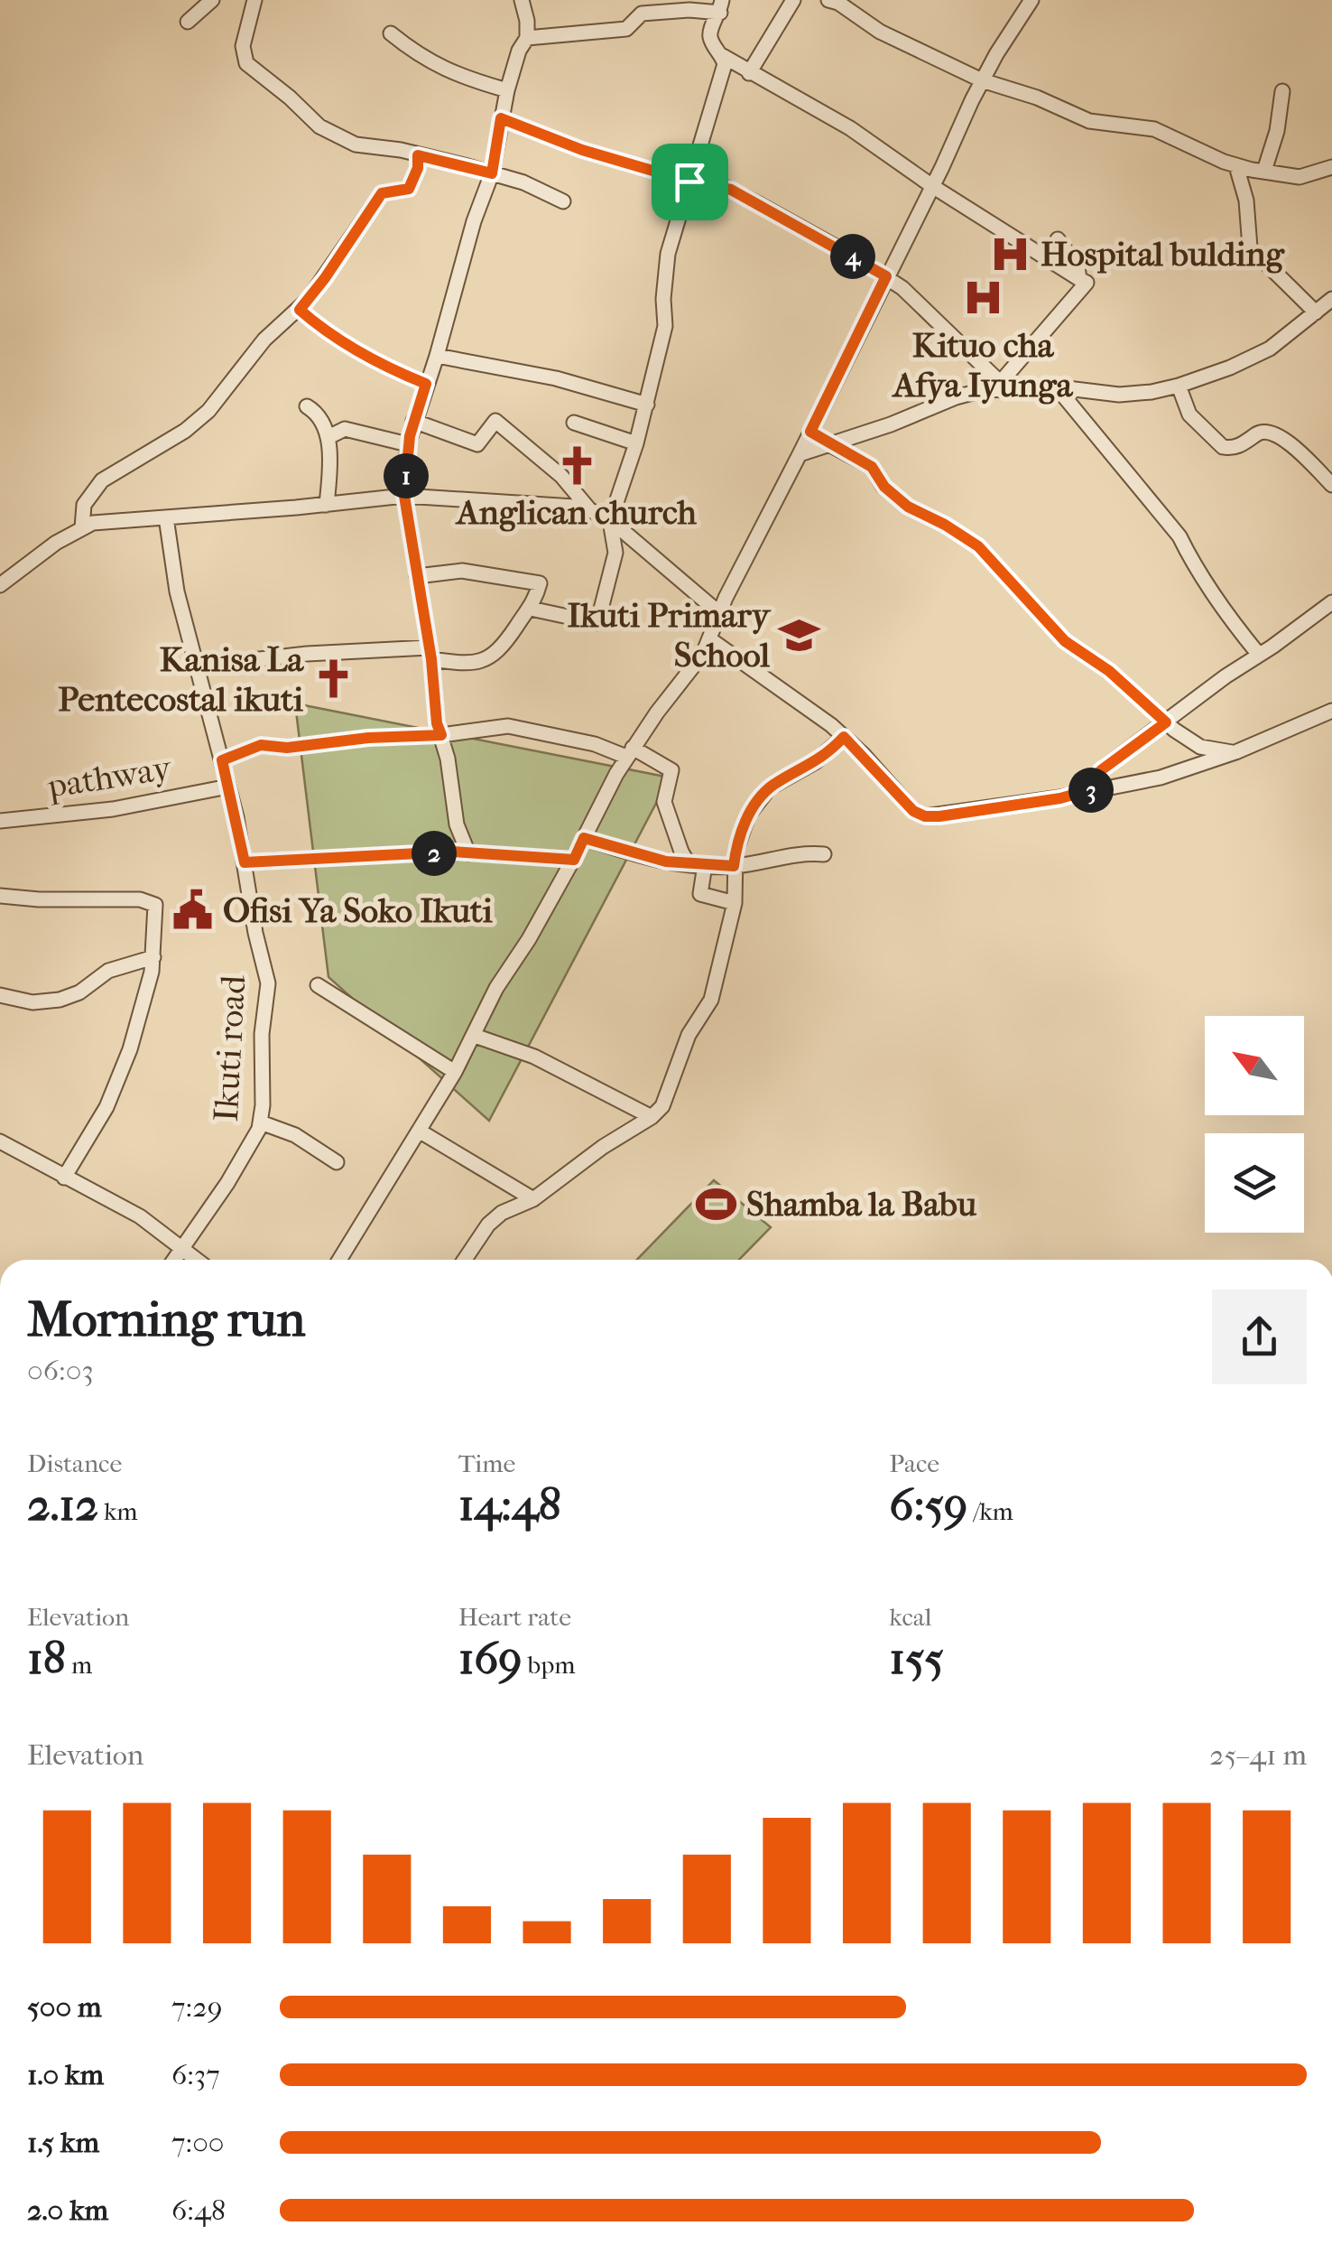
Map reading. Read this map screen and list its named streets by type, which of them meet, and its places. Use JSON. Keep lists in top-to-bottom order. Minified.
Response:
{"streets":{"street":["pathway","Ikuti road"]},"crossings":[["pathway","Ikuti road"]],"places":{"hospital":["Hospital bulding","Kituo cha Afya Iyunga"],"church":["Anglican church","Kanisa La Pentecostal ikuti"],"school or university":["Ikuti Primary School"],"public building":["Ofisi Ya Soko Ikuti"],"sports":["Shamba la Babu"]},"north":"top left","page":{"pins":["4","1","3","2"],"heading":["Morning run","06:03"],"stats":[["Distance","2.12 km"],["Time","14:48"],["Pace","6:59 /km"],["Elevation","18 m"],["Heart rate","169 bpm"],["kcal","155"]],"chart":["Elevation","25–41 m"],"list":[{"name":"500 m","note":"7:29"},{"name":"1.0 km","note":"6:37"},{"name":"1.5 km","note":"7:00"},{"name":"2.0 km","note":"6:48"}]}}
